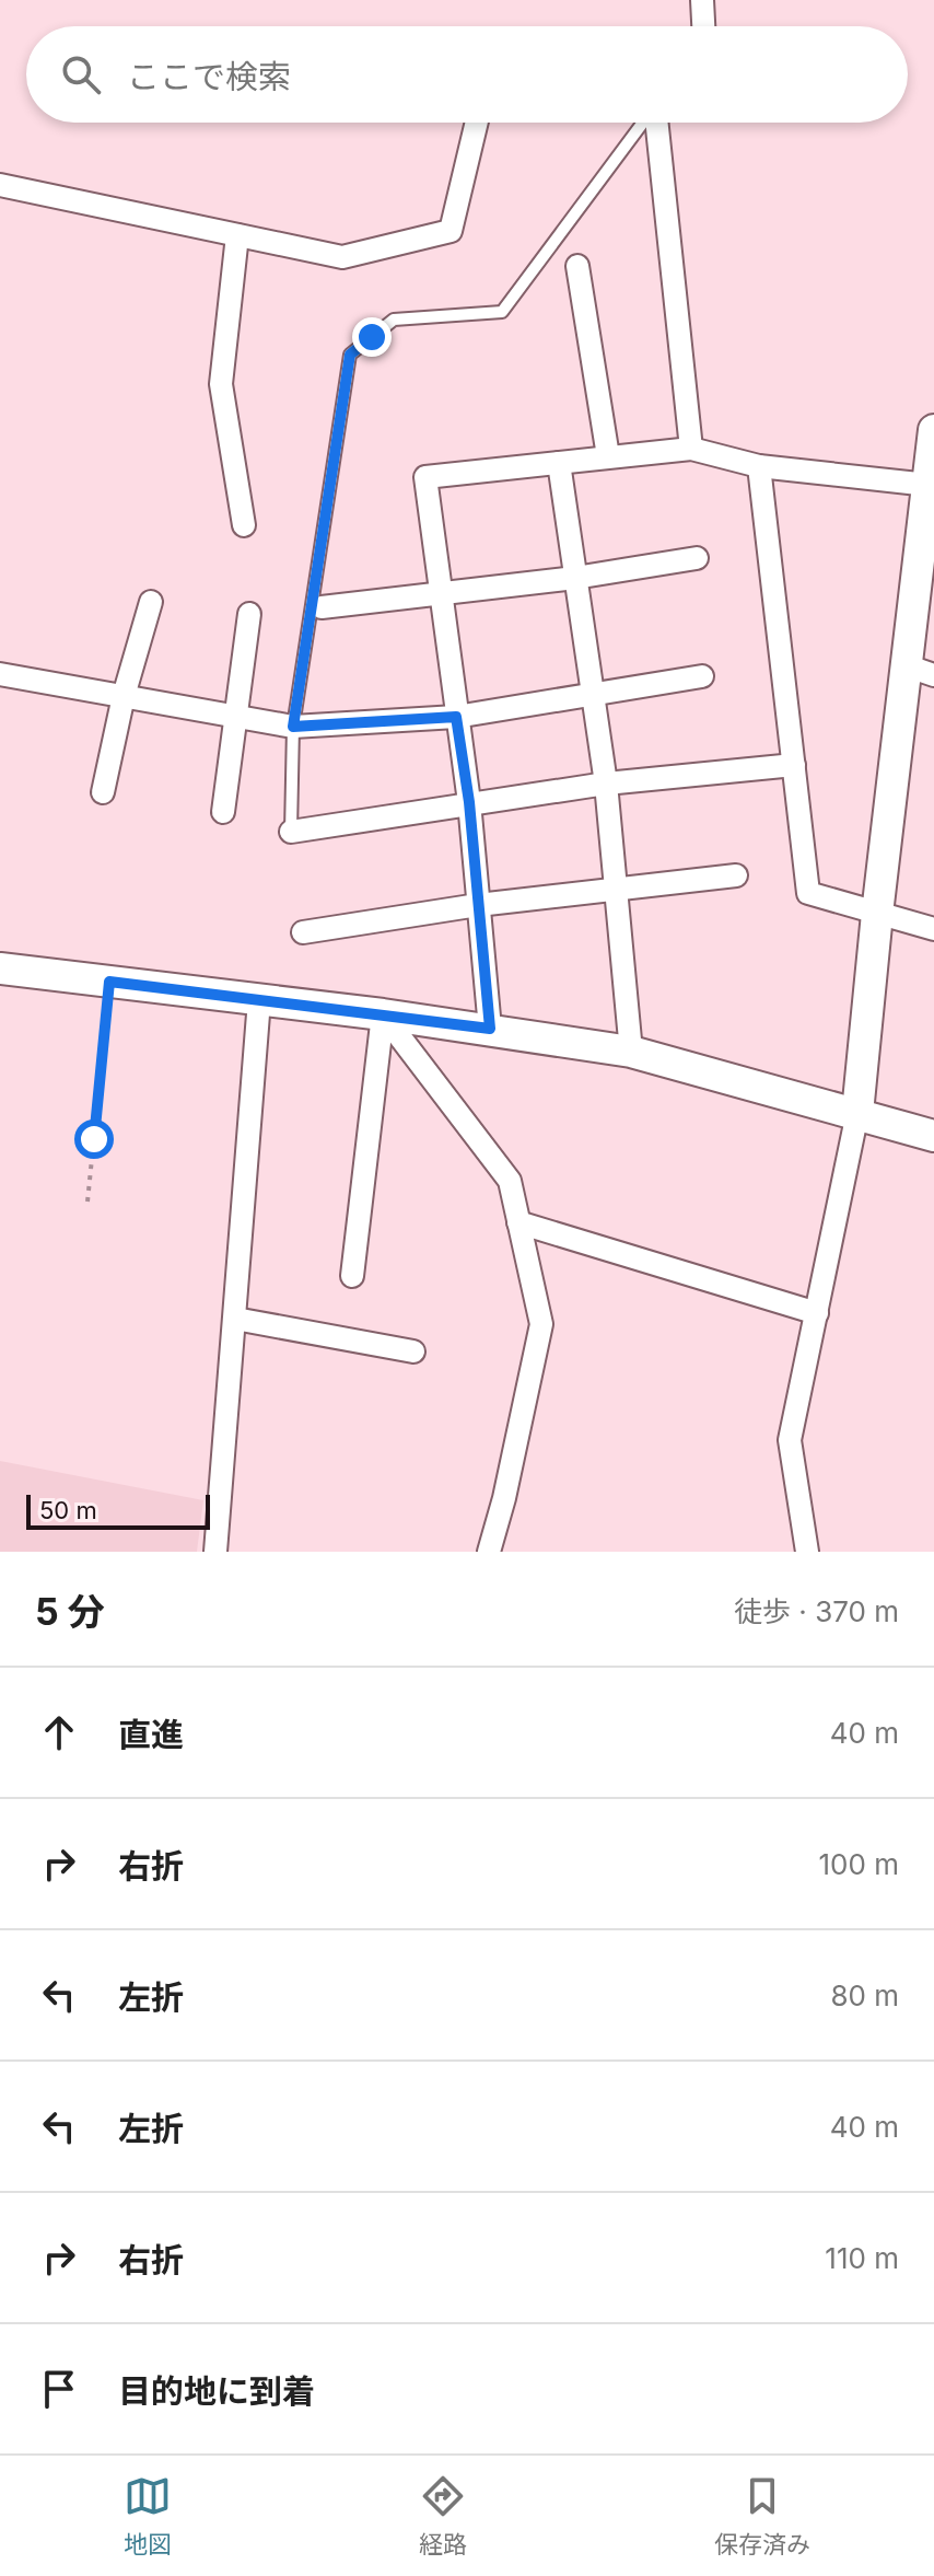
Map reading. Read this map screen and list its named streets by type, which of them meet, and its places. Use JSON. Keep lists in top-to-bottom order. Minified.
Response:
{"scale_bar":"50 m","page":{"search":"ここで検索","scale":"50 m","heading":["5 分","徒歩 · 370 m"],"list":[["直進","40 m"],["右折","100 m"],["左折","80 m"],["左折","40 m"],["右折","110 m"],"目的地に到着"],"nav":["地図","経路","保存済み"]}}
